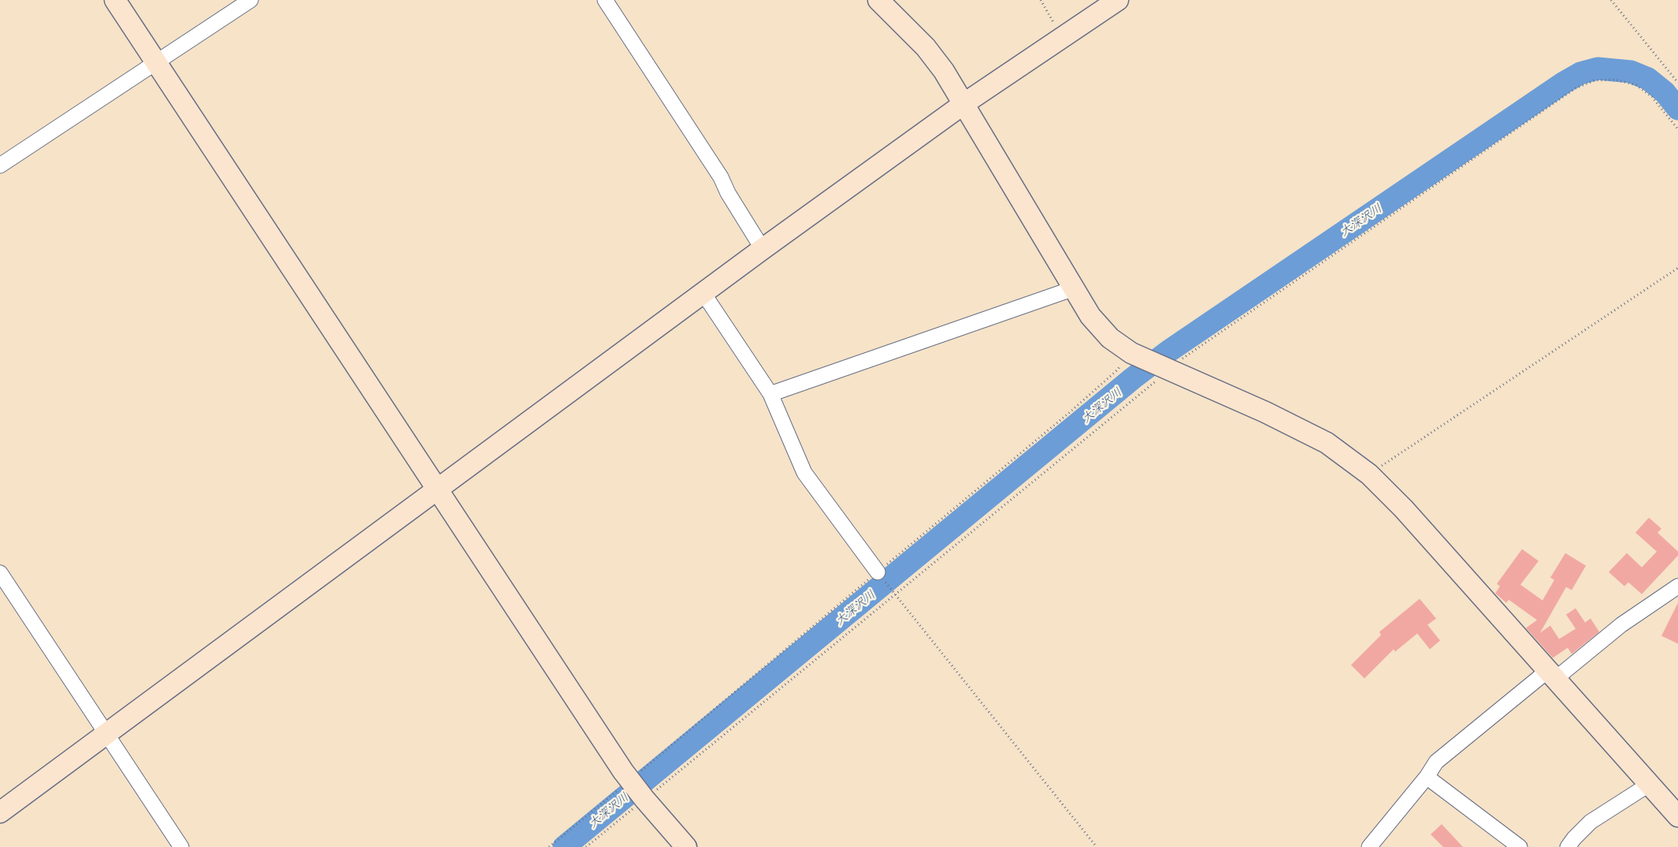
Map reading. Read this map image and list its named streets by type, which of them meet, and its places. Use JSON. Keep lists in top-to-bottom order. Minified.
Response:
{"water":["大深沢川"]}
